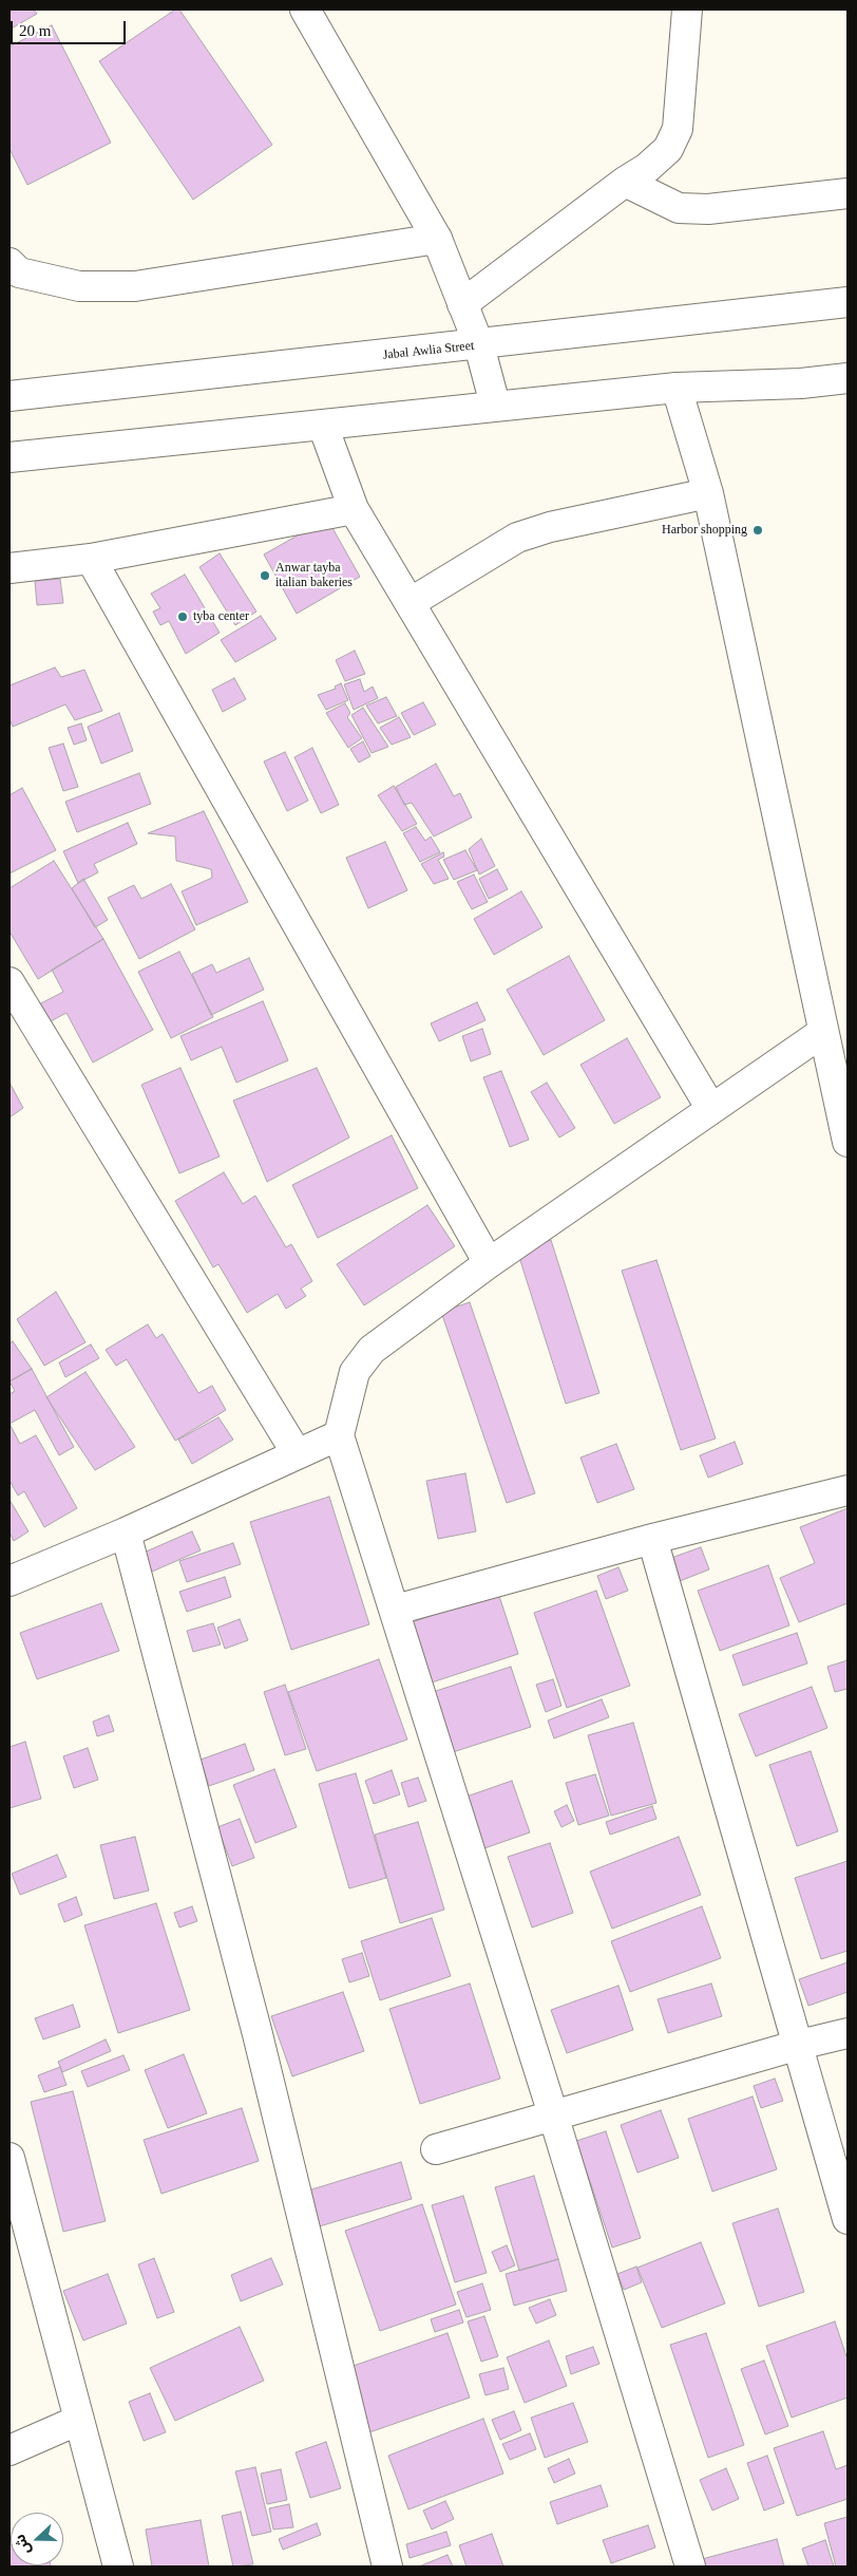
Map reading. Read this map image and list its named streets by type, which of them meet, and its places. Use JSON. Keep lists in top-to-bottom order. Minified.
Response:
{"streets":{"street":["Jabal Awlia Street"]},"places":["Harbor shopping","Anwar tayba italian bakeries","tyba center"],"scale_bar":"20 m","north":"left"}
